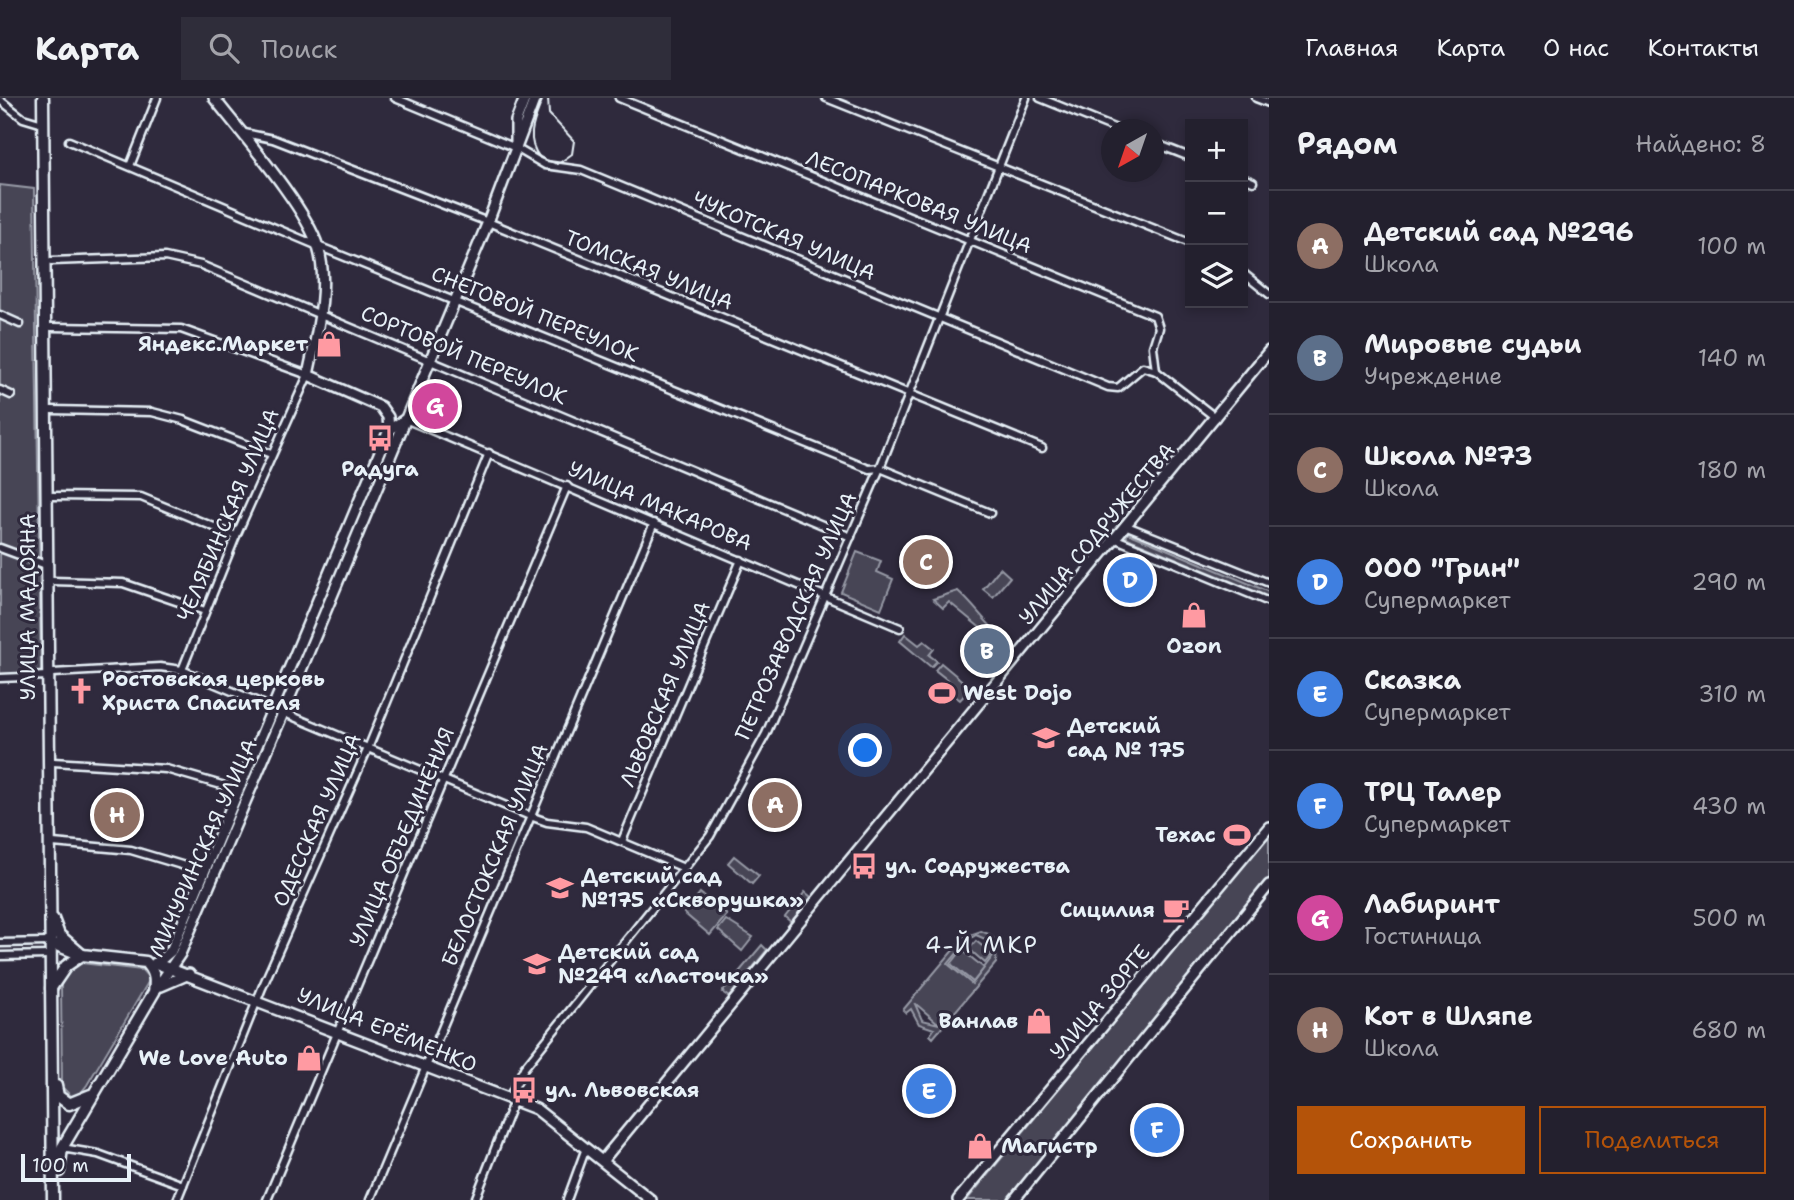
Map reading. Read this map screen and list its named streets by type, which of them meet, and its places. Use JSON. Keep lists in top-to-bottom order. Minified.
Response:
{"streets":{"main road":["УЛИЦА СОДРУЖЕСТВА","УЛИЦА МАДОЯНА","МИЧУРИНСКАЯ УЛИЦА","УЛИЦА ЗОРГЕ","УЛИЦА ЕРЁМЕНКО"],"street":["ЛЕСОПАРКОВАЯ УЛИЦА","ЧУКОТСКАЯ УЛИЦА","ТОМСКАЯ УЛИЦА","СНЕГОВОЙ ПЕРЕУЛОК","СОРТОВОЙ ПЕРЕУЛОК","УЛИЦА МАКАРОВА","ЧЕЛЯБИНСКАЯ УЛИЦА","ПЕТРОЗАВОДСКАЯ УЛИЦА","ЛЬВОВСКАЯ УЛИЦА","ОДЕССКАЯ УЛИЦА","УЛИЦА ОБЪЕДИНЕНИЯ","БЕЛОСТОКСКАЯ УЛИЦА"]},"crossings":[["ЛЕСОПАРКОВАЯ УЛИЦА","ЧУКОТСКАЯ УЛИЦА"],["ЛЕСОПАРКОВАЯ УЛИЦА","ПЕТРОЗАВОДСКАЯ УЛИЦА"],["ЧУКОТСКАЯ УЛИЦА","ПЕТРОЗАВОДСКАЯ УЛИЦА"],["ЧУКОТСКАЯ УЛИЦА","МИЧУРИНСКАЯ УЛИЦА"],["ТОМСКАЯ УЛИЦА","ПЕТРОЗАВОДСКАЯ УЛИЦА"],["ТОМСКАЯ УЛИЦА","МИЧУРИНСКАЯ УЛИЦА"],["СНЕГОВОЙ ПЕРЕУЛОК","ПЕТРОЗАВОДСКАЯ УЛИЦА"],["СНЕГОВОЙ ПЕРЕУЛОК","МИЧУРИНСКАЯ УЛИЦА"],["СОРТОВОЙ ПЕРЕУЛОК","УЛИЦА МАДОЯНА"],["СОРТОВОЙ ПЕРЕУЛОК","ПЕТРОЗАВОДСКАЯ УЛИЦА"],["СОРТОВОЙ ПЕРЕУЛОК","МИЧУРИНСКАЯ УЛИЦА"],["УЛИЦА МАКАРОВА","ПЕТРОЗАВОДСКАЯ УЛИЦА"],["УЛИЦА МАКАРОВА","ЛЬВОВСКАЯ УЛИЦА"],["УЛИЦА МАКАРОВА","ОДЕССКАЯ УЛИЦА"],["УЛИЦА МАКАРОВА","УЛИЦА ОБЪЕДИНЕНИЯ"],["УЛИЦА МАКАРОВА","МИЧУРИНСКАЯ УЛИЦА"],["УЛИЦА МАКАРОВА","БЕЛОСТОКСКАЯ УЛИЦА"],["УЛИЦА СОДРУЖЕСТВА","УЛИЦА ЕРЁМЕНКО"],["УЛИЦА МАДОЯНА","УЛИЦА ЕРЁМЕНКО"],["ПЕТРОЗАВОДСКАЯ УЛИЦА","УЛИЦА ЕРЁМЕНКО"],["ОДЕССКАЯ УЛИЦА","УЛИЦА ЕРЁМЕНКО"],["УЛИЦА ОБЪЕДИНЕНИЯ","УЛИЦА ЕРЁМЕНКО"],["МИЧУРИНСКАЯ УЛИЦА","УЛИЦА ЕРЁМЕНКО"],["БЕЛОСТОКСКАЯ УЛИЦА","УЛИЦА ЕРЁМЕНКО"]],"districts":["4-Й МКР"],"places":{"shop":["Яндекс.Маркет","Ozon","Ванлав","We Love Auto","Магистр"],"bus stop":["Радуга","ул. Содружества","ул. Львовская"],"church":["Ростовская церковь Христа Спасителя"],"sports":["West Dojo","Техас"],"school or university":["Детский сад № 175","Детский сад №175 «Скворушка»","Детский сад №249 «Ласточка»"],"cafe":["Сицилия"]},"scale_bar":"100 m","north":"bottom left","page":{"header":"Карта","search":"Поиск","nav":["Главная","Карта","О нас","Контакты"],"heading":["Рядом","Найдено: 8"],"map_buttons":["+","−"],"list":[{"mark":"A","name":"Детский сад №296","note":"Школа","value":"100 m"},{"mark":"B","name":"Мировые судьи","note":"Учреждение","value":"140 m"},{"mark":"C","name":"Школа №73","note":"Школа","value":"180 m"},{"mark":"D","name":"ООО \"Грин\"","note":"Супермаркет","value":"290 m"},{"mark":"E","name":"Сказка","note":"Супермаркет","value":"310 m"},{"mark":"F","name":"ТРЦ Талер","note":"Супермаркет","value":"430 m"},{"mark":"G","name":"Лабиринт","note":"Гостиница","value":"500 m"},{"mark":"H","name":"Кот в Шляпе","note":"Школа","value":"680 m"}],"pins":["G","C","D","B","A","H","E","F"],"buttons":["Сохранить","Поделиться"],"scale":"100 m"}}
